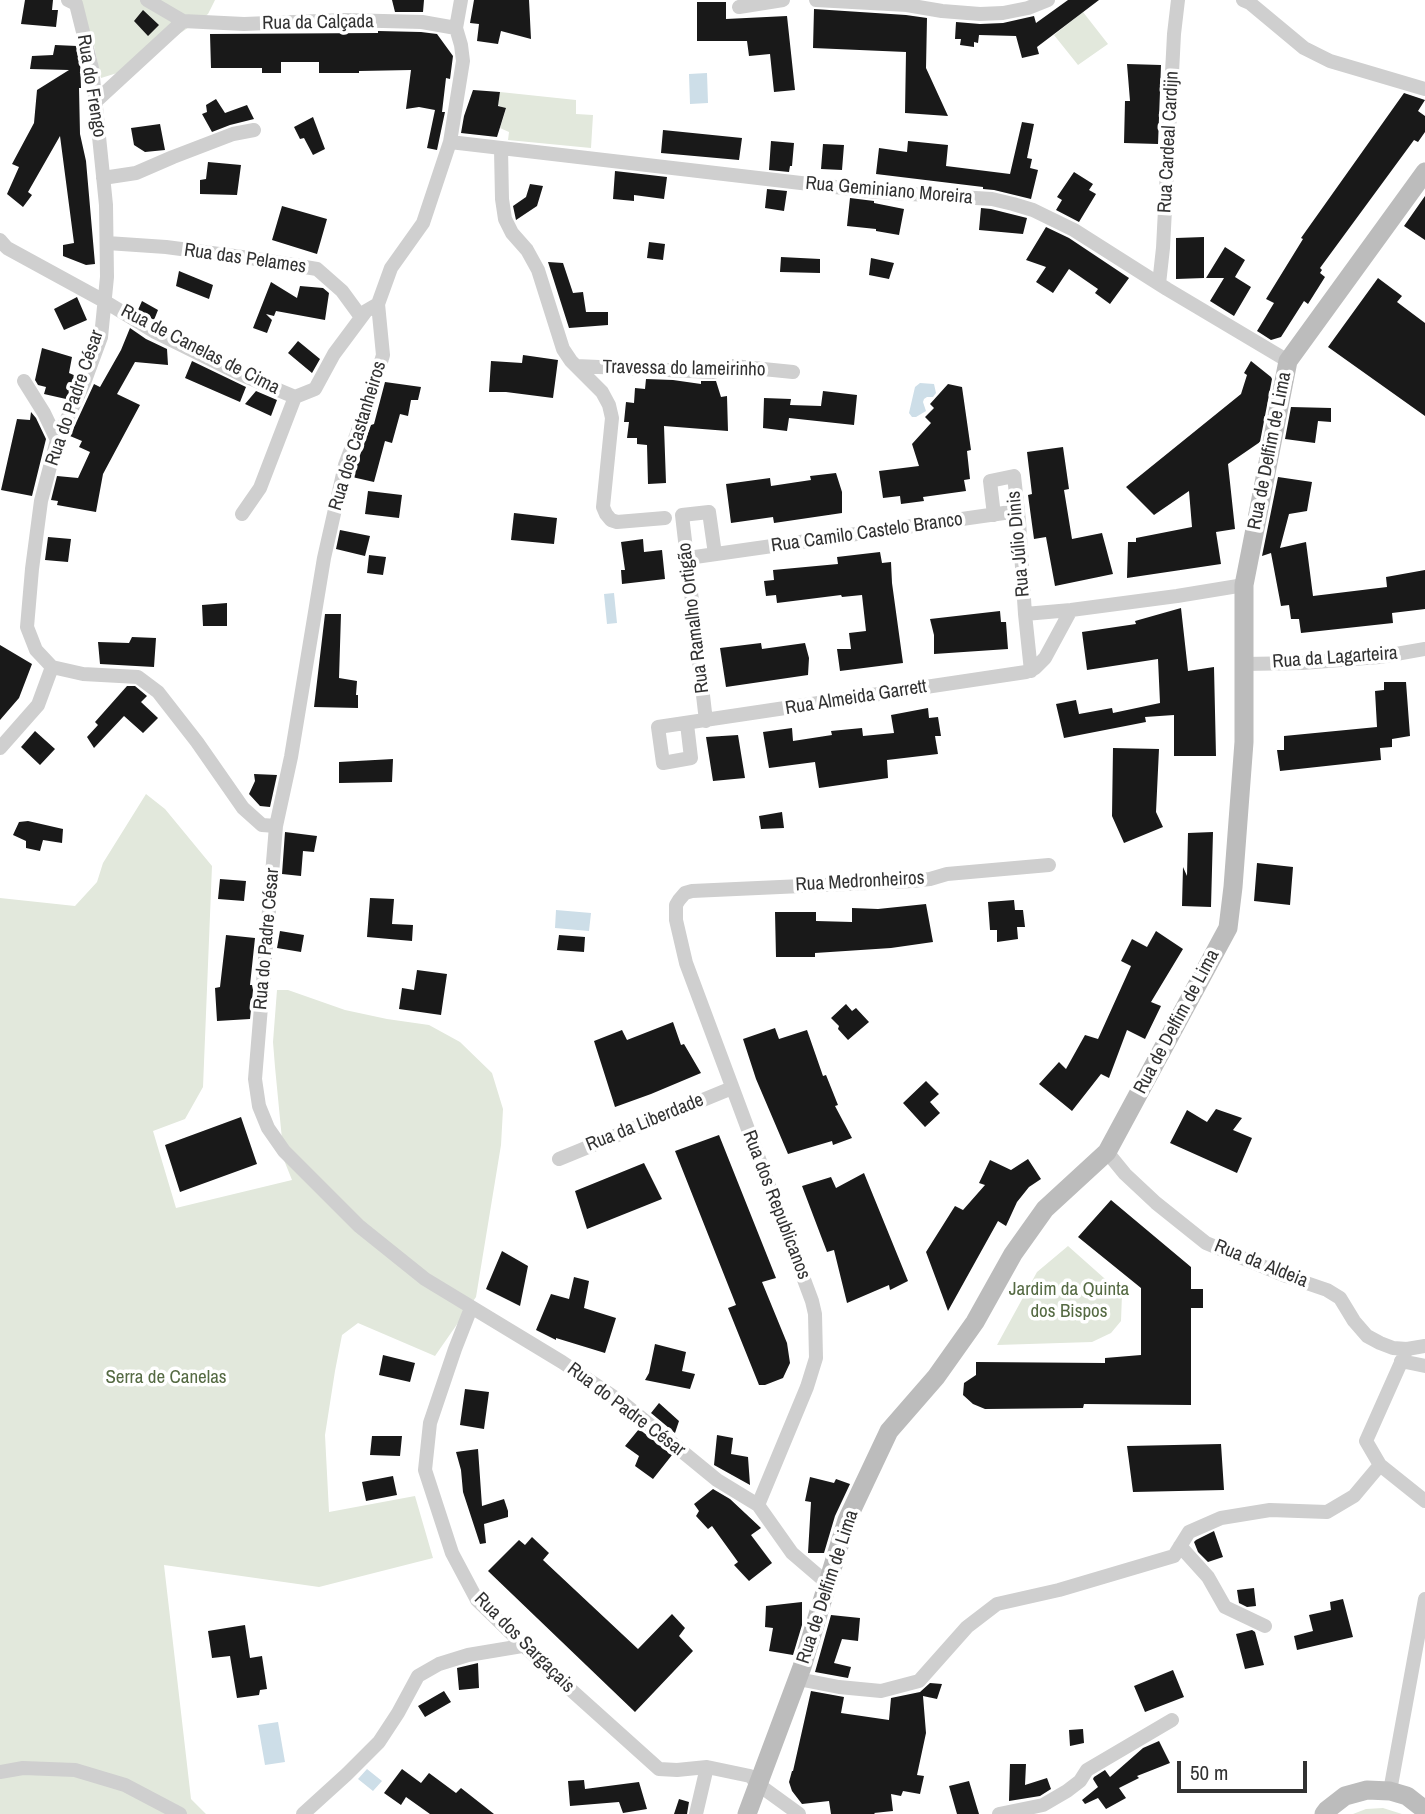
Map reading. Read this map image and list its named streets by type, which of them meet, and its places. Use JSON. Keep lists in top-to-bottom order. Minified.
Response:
{"streets":{"main road":["Rua de Delfim de Lima"],"street":["Rua da Calçada","Rua do Frengo","Rua Cardeal Cardijn","Rua Geminiano Moreira","Rua das Pelames","Rua de Canelas de Cima","Travessa do lameirinho","Rua do Padre César","Rua dos Castanheiros","Rua Camilo Castelo Branco","Rua Júlio Dinis","Rua Ramalho Ortigão","Rua da Lagarteira","Rua Almeida Garrett","Rua Medronheiros","Rua da Liberdade","Rua dos Republicanos","Rua da Aldeia","Rua dos Sargaçais"]},"crossings":[["Rua do Frengo","Rua do Padre César"],["Rua Cardeal Cardijn","Rua Geminiano Moreira"],["Rua Geminiano Moreira","Rua dos Castanheiros"],["Rua Geminiano Moreira","Rua de Delfim de Lima"],["Rua das Pelames","Rua de Canelas de Cima"],["Rua das Pelames","Rua do Padre César"],["Rua de Canelas de Cima","Rua do Padre César"],["Rua de Canelas de Cima","Rua dos Castanheiros"],["Rua do Padre César","Rua dos Castanheiros"],["Rua do Padre César","Rua de Delfim de Lima"],["Rua do Padre César","Rua dos Republicanos"],["Rua do Padre César","Rua dos Sargaçais"],["Rua de Delfim de Lima","Rua da Lagarteira"],["Rua de Delfim de Lima","Rua da Aldeia"],["Rua de Delfim de Lima","Rua dos Sargaçais"],["Rua Camilo Castelo Branco","Rua Júlio Dinis"],["Rua Camilo Castelo Branco","Rua Ramalho Ortigão"],["Rua Júlio Dinis","Rua Almeida Garrett"],["Rua Ramalho Ortigão","Rua Almeida Garrett"],["Rua Medronheiros","Rua dos Republicanos"],["Rua da Liberdade","Rua dos Republicanos"]],"parks":["Jardim da Quinta dos Bispos","Serra de Canelas"],"scale_bar":"50 m"}
